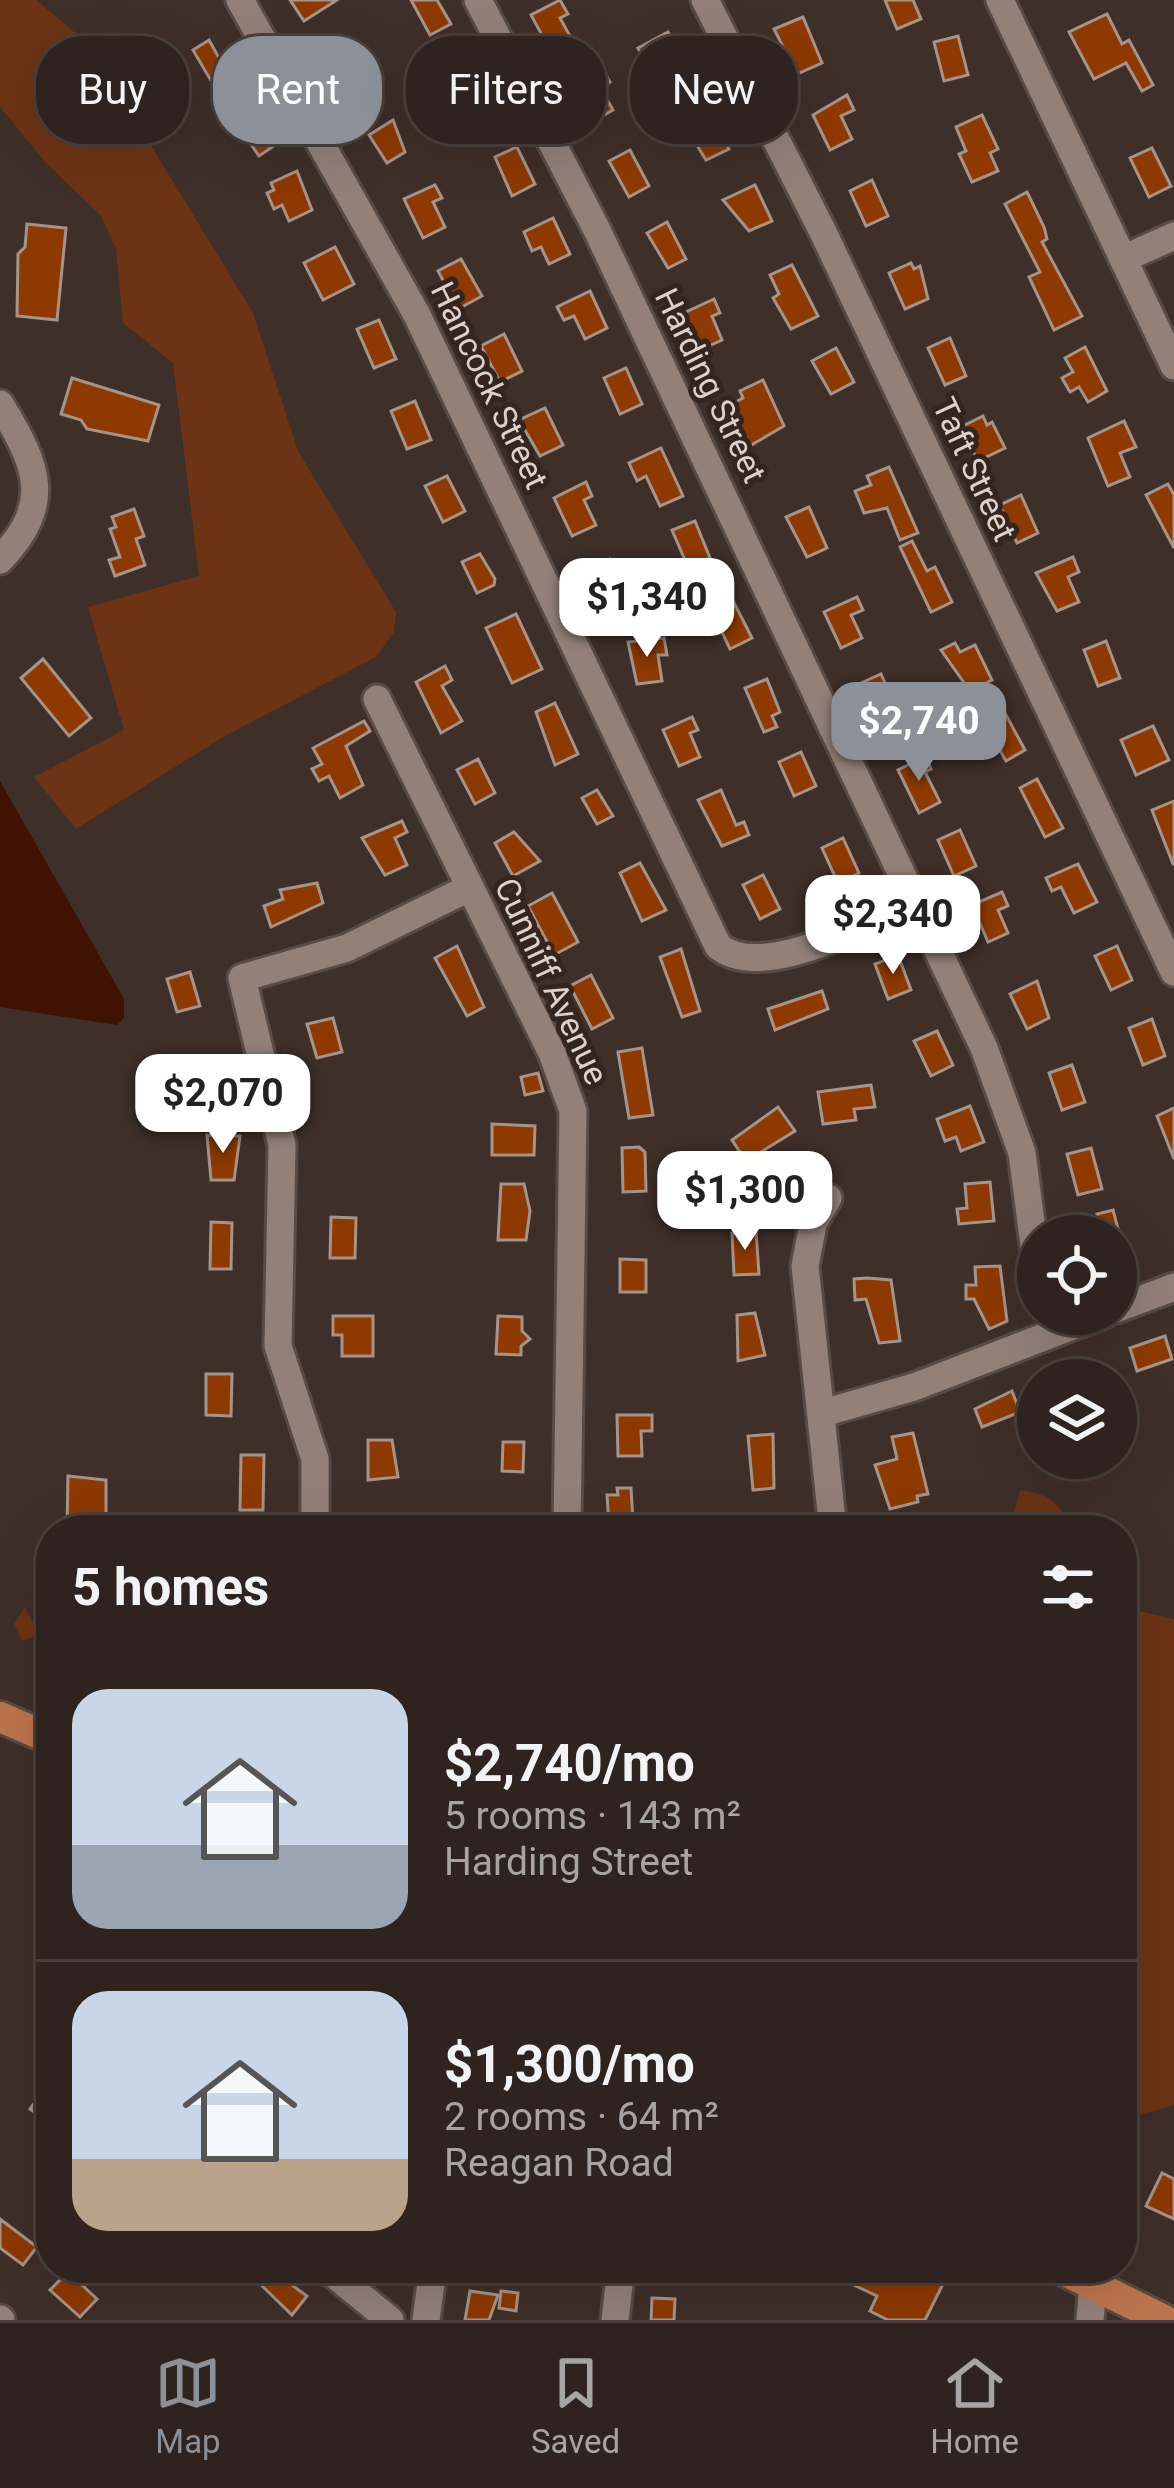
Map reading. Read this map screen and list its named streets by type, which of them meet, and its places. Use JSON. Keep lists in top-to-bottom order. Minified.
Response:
{"streets":{"street":["Hancock Street","Harding Street","Taft Street","Cunniff Avenue"]},"crossings":[["Hancock Street","Harding Street"]],"page":{"chip":["Buy","Rent","Filters","New"],"price":["$1,340","$2,740","$2,340","$2,070","$1,300"],"heading":"5 homes","list":[{"name":"$2,740/mo","note":"5 rooms · 143 m² · Harding Street"},{"name":"$1,300/mo","note":"2 rooms · 64 m² · Reagan Road"}],"tabs":["Map","Saved","Home"]}}
